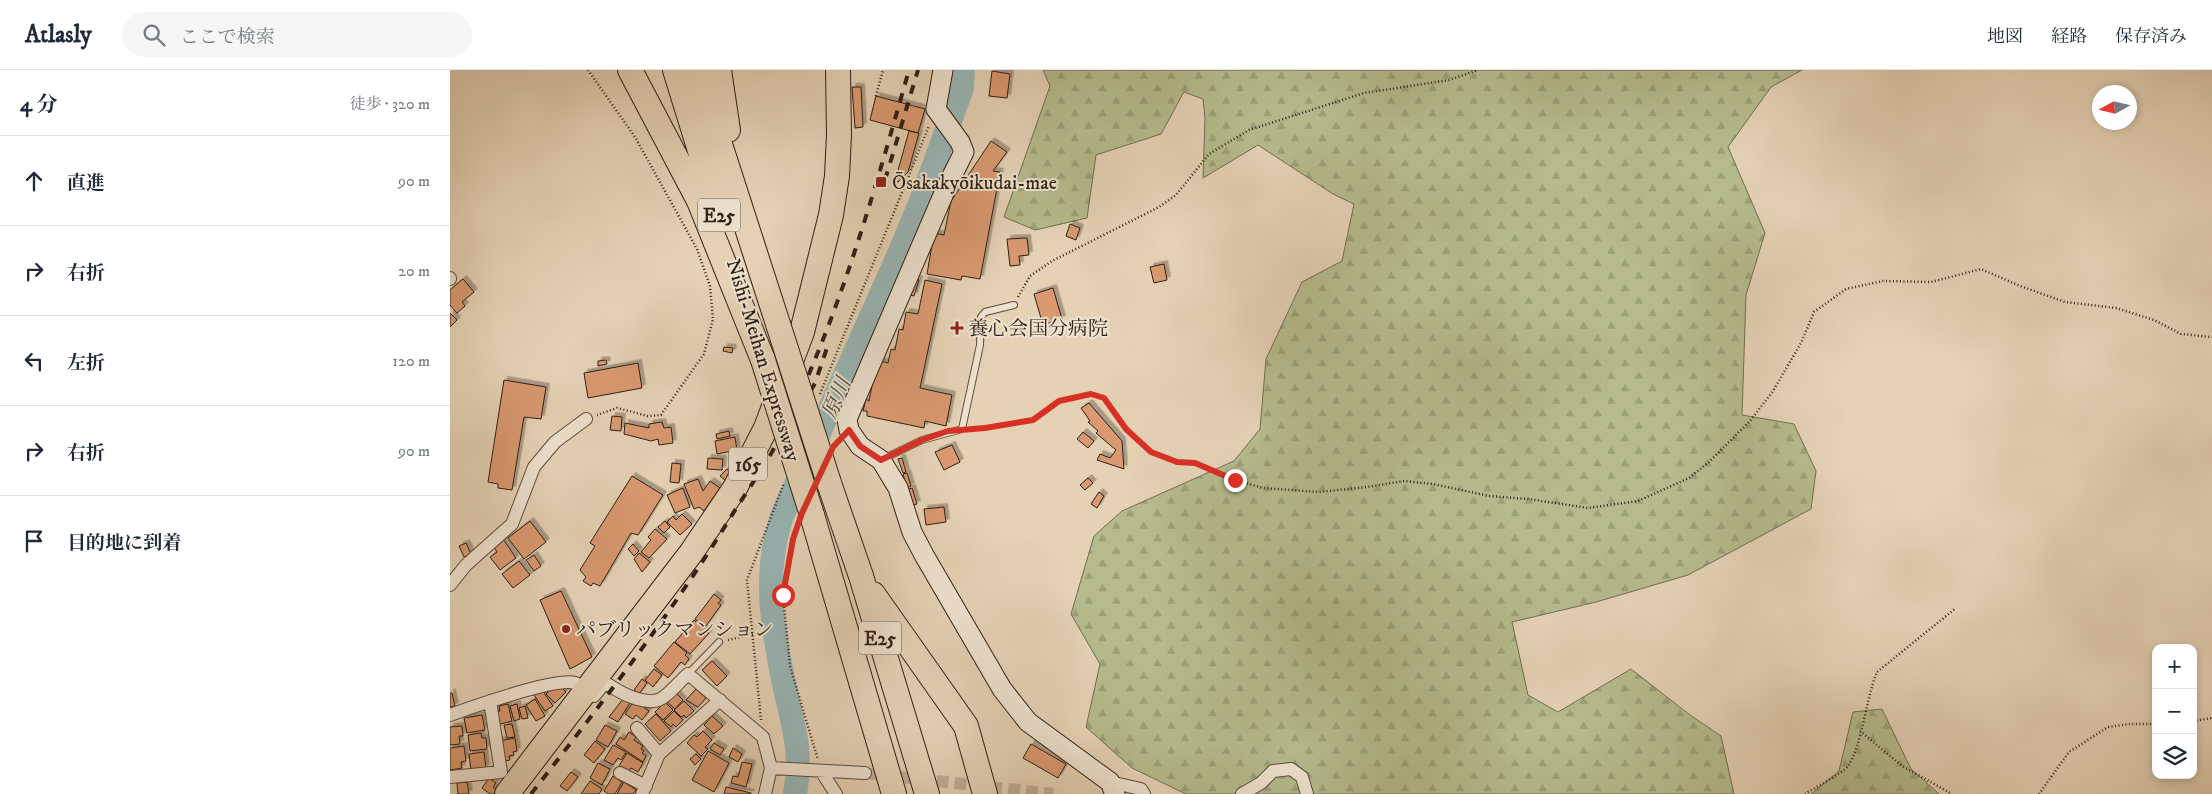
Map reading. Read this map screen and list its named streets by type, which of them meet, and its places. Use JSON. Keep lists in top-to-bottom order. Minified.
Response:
{"streets":{"highway":["E25","Nishi-Meihan Expressway","165"]},"water":["原川"],"places":{"transit":["Ōsakakyōikudai-mae"],"health":["養心会国分病院"],"other":["パブリックマンション"]},"north":"left","page":{"header":"Atlasly","search":"ここで検索","nav":["地図","経路","保存済み"],"heading":["4 分","徒歩 · 320 m"],"list":[["直進","90 m"],["右折","20 m"],["左折","120 m"],["右折","90 m"],"目的地に到着"],"map_buttons":["+","−"]}}
